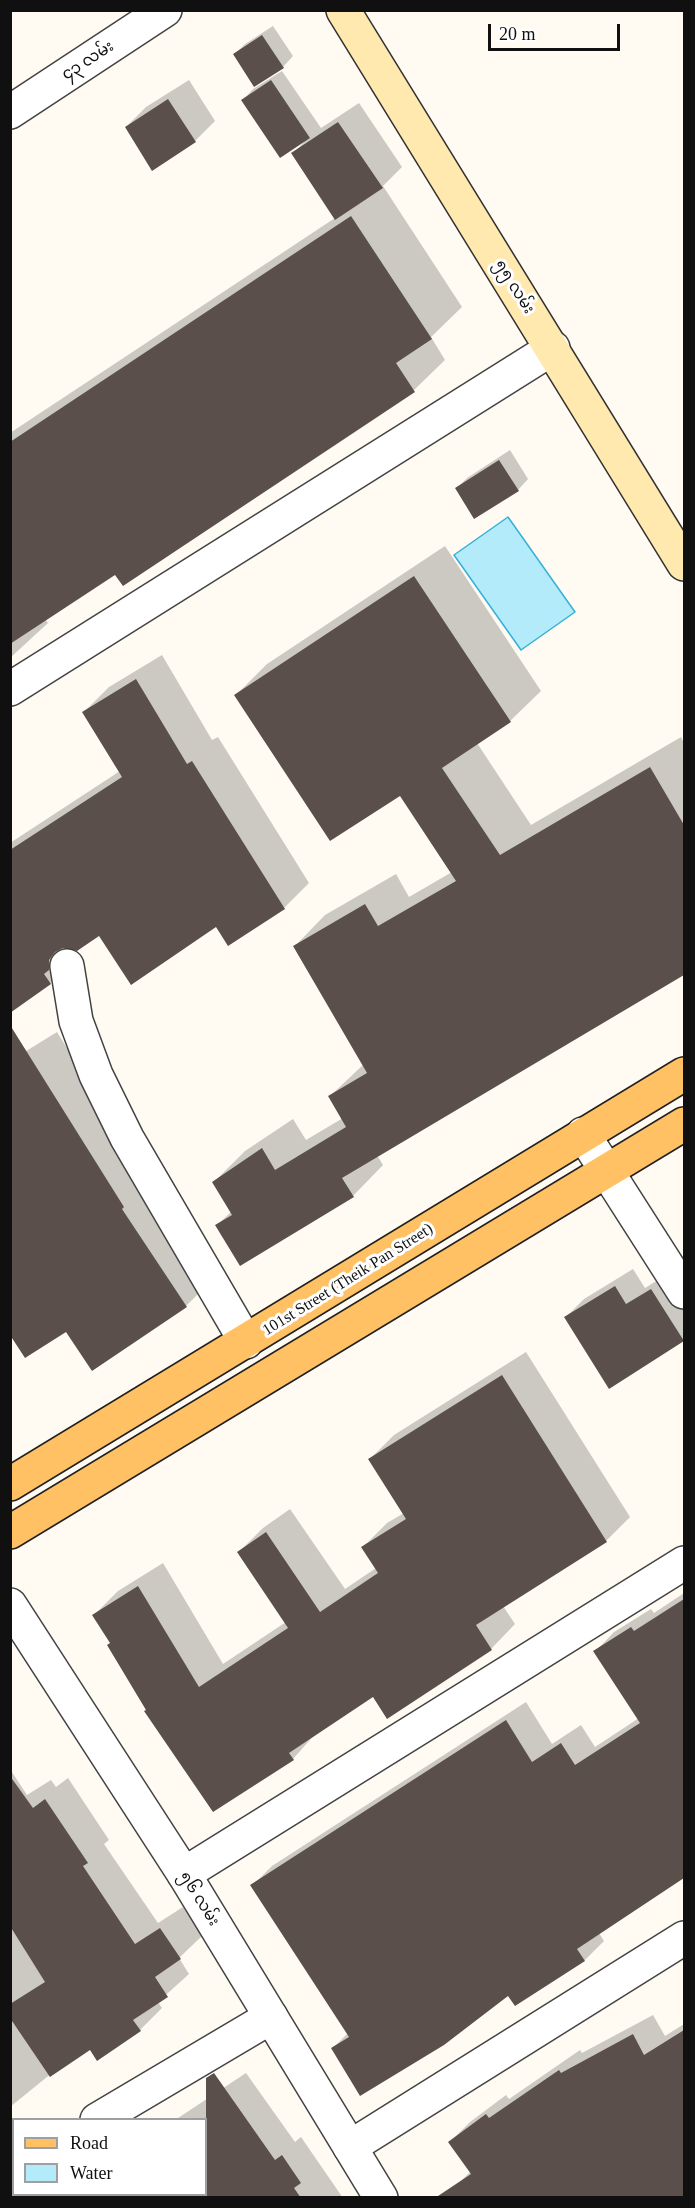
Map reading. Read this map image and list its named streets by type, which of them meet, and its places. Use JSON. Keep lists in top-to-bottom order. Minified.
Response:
{"streets":{"main road":["၅၅ လမ်း","101st Street (Theik Pan Street)"],"street":["၄၃ လမ်း","၅၆ လမ်း"]},"legend":["Road","Water"],"scale_bar":"20 m"}
